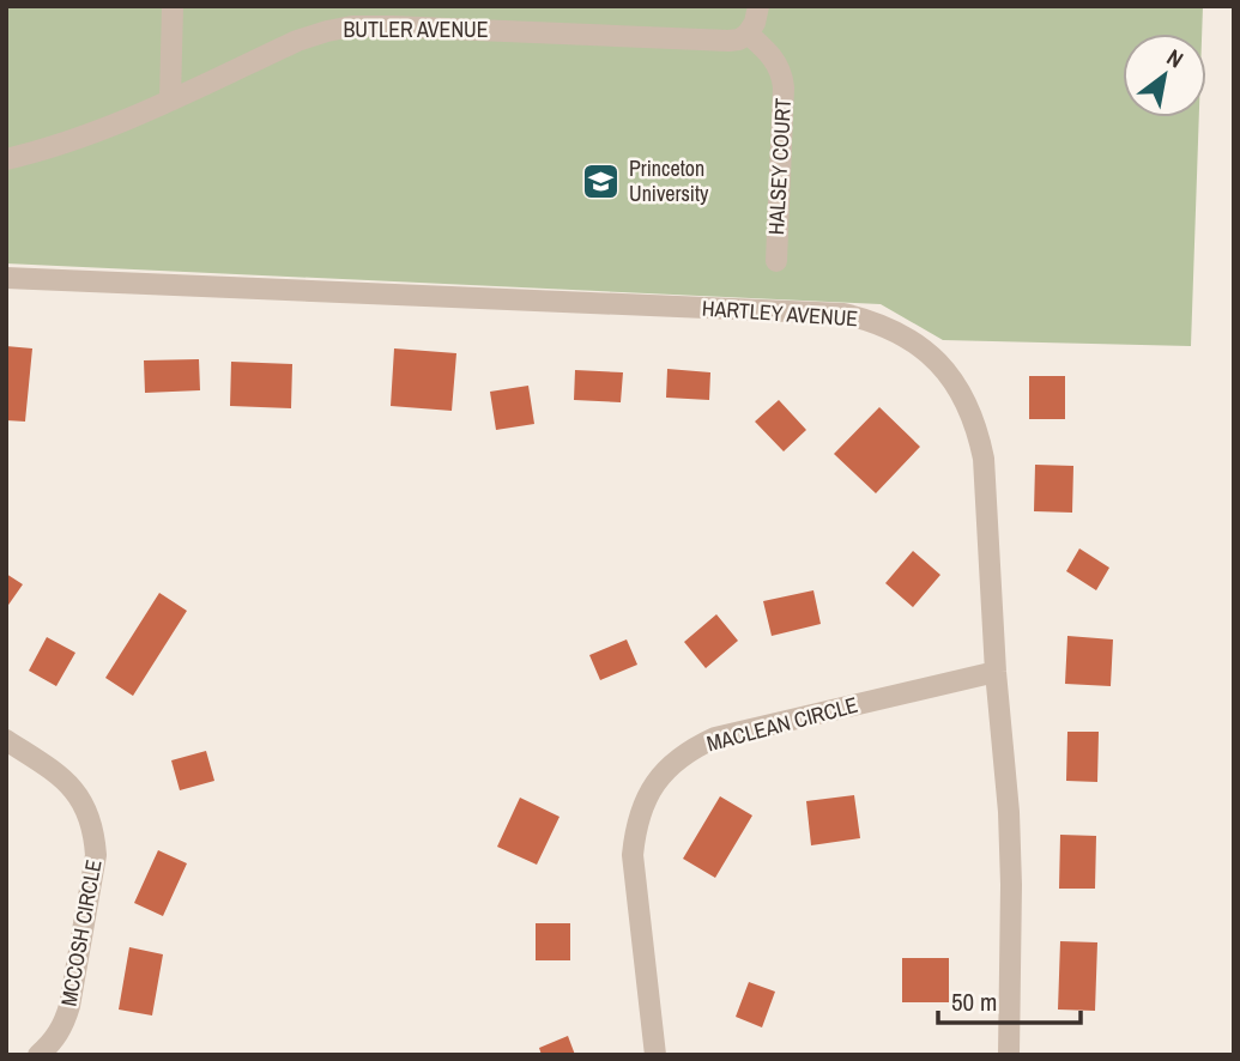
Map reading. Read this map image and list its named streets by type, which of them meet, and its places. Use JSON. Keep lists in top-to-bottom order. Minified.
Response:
{"streets":{"street":["BUTLER AVENUE","HALSEY COURT","HARTLEY AVENUE","MACLEAN CIRCLE","MCCOSH CIRCLE"]},"crossings":[["BUTLER AVENUE","HALSEY COURT"],["HARTLEY AVENUE","MACLEAN CIRCLE"]],"places":{"school or university":["Princeton University"]},"scale_bar":"50 m","north":"top right"}
